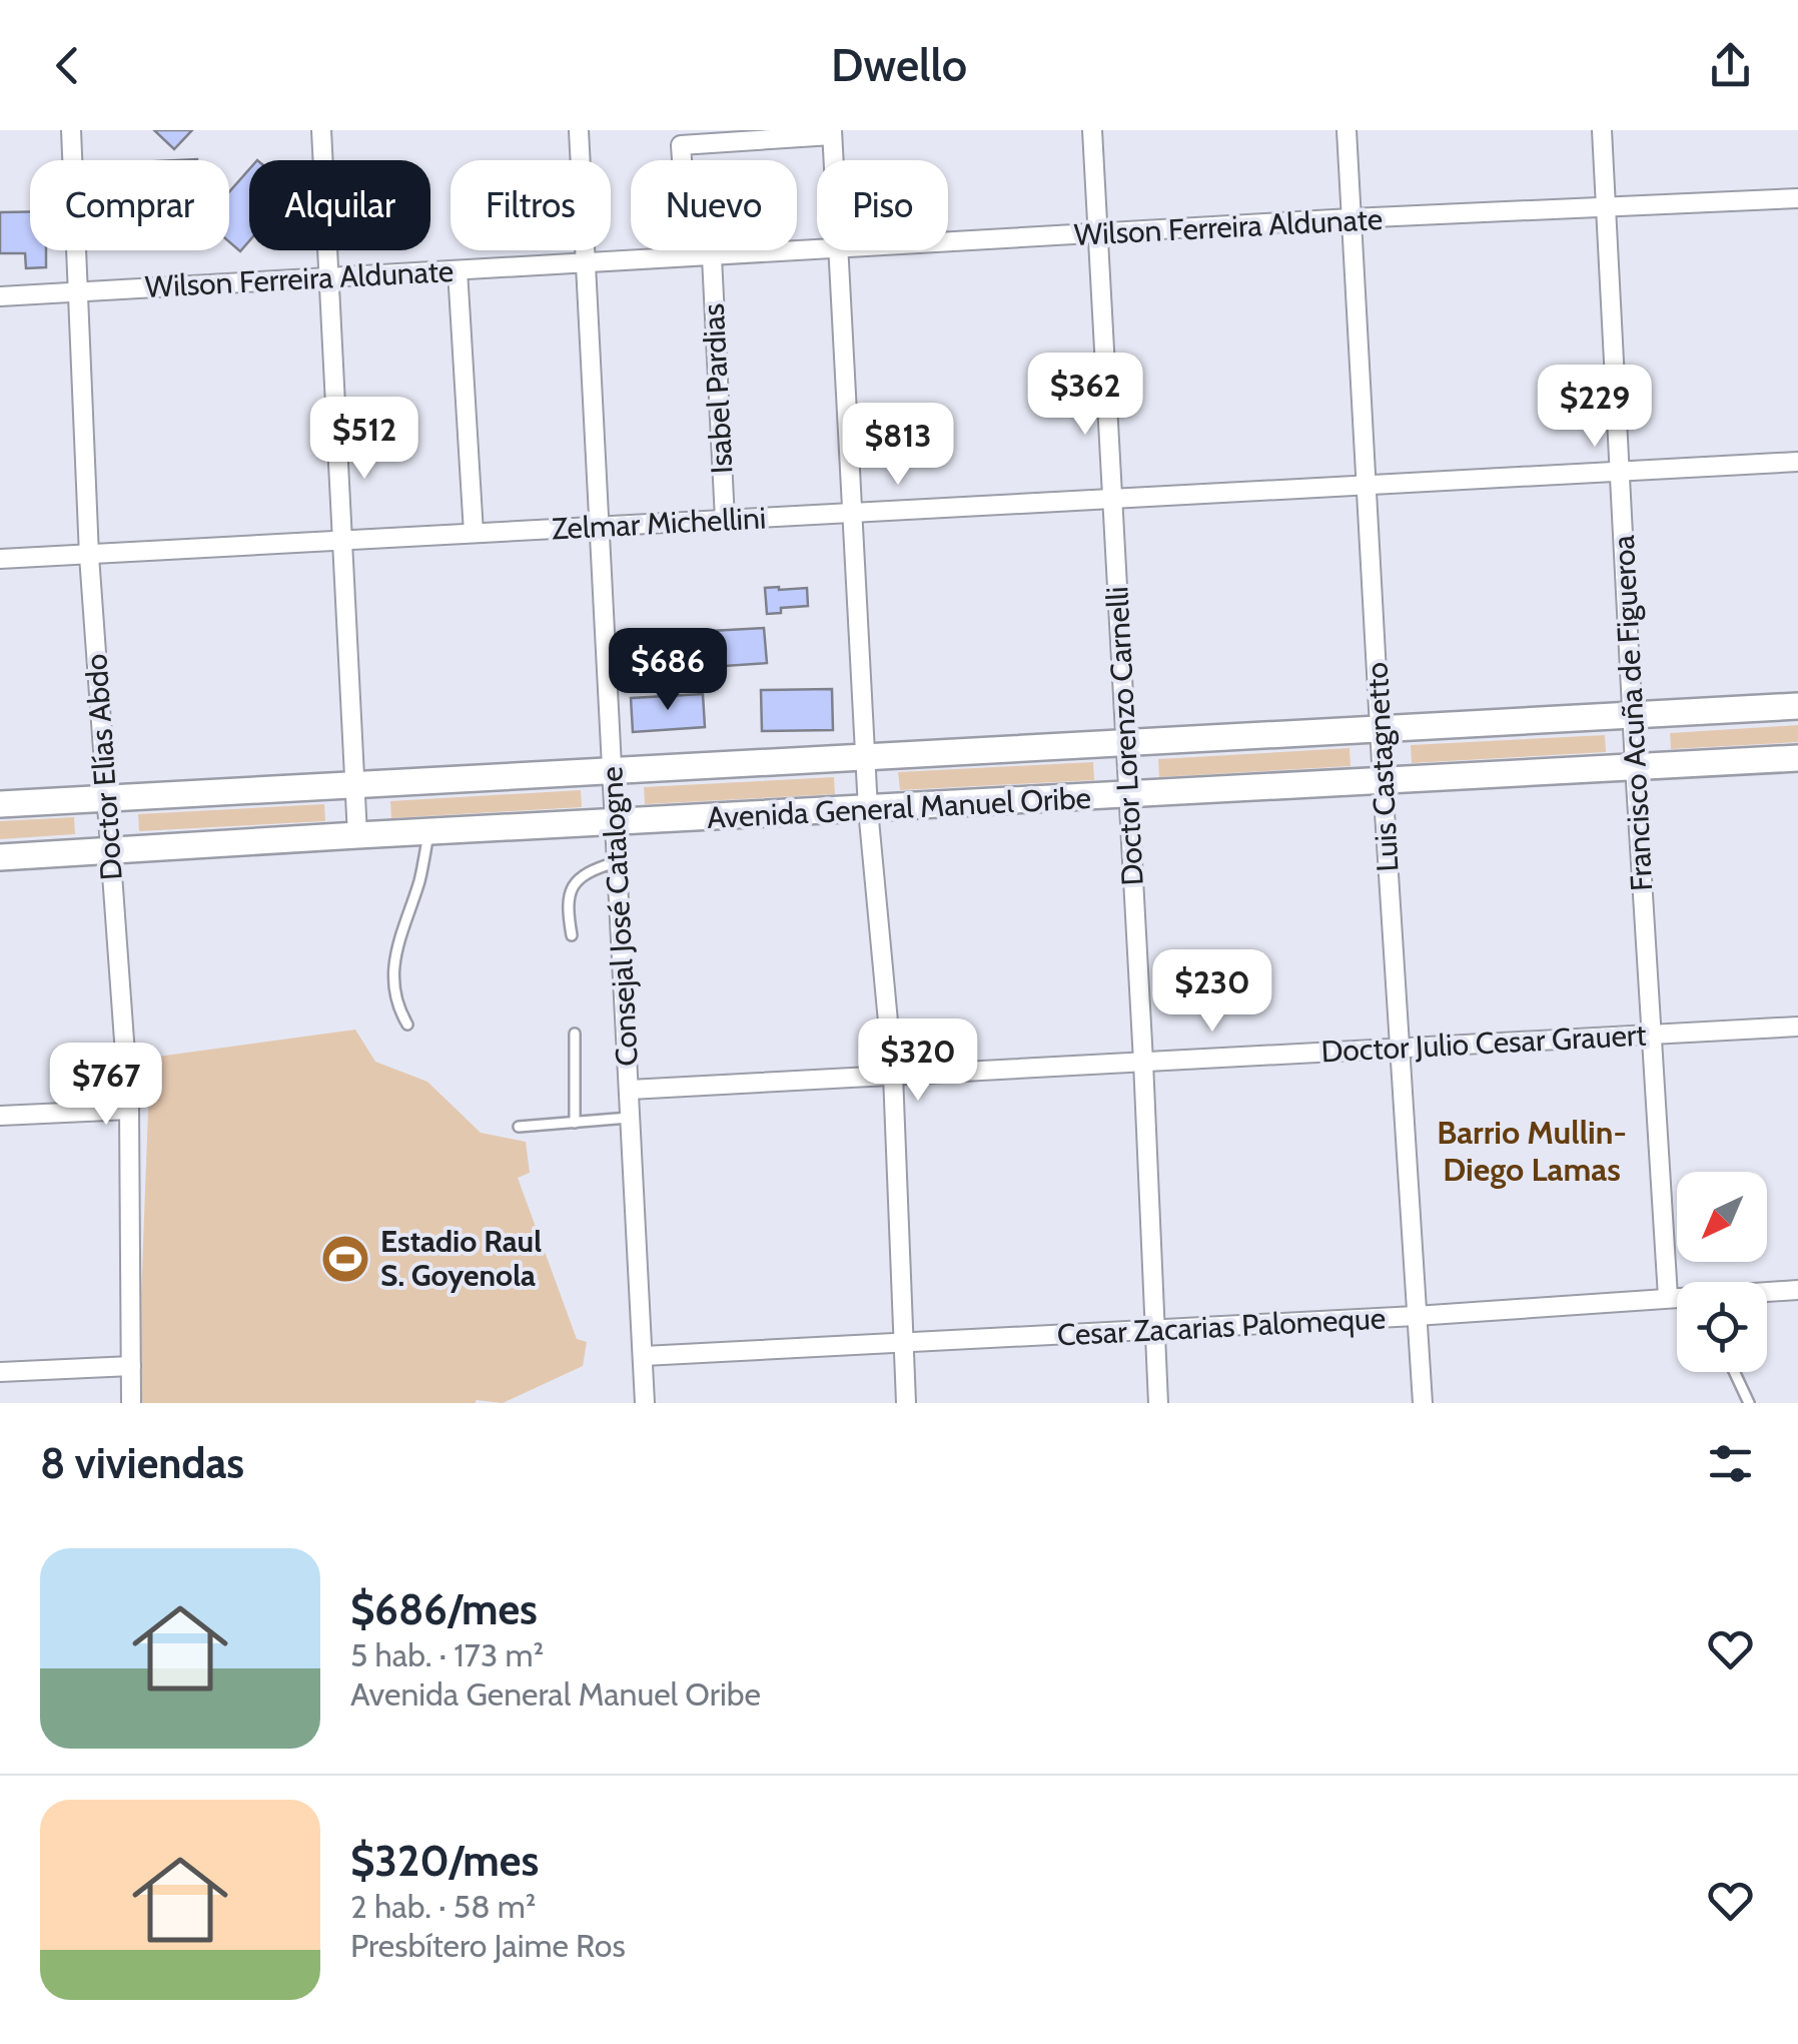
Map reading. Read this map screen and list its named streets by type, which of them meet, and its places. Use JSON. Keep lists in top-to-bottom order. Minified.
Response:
{"streets":{"main road":["Avenida General Manuel Oribe"],"street":["Wilson Ferreira Aldunate","Isabel Pardias","Zelmar Michellini","Francisco Acuña de Figueroa","Doctor Lorenzo Carnelli","Doctor Elías Abdo","Luis Castagnetto","Consejal José Catalogne","Doctor Julio Cesar Grauert","Cesar Zacarias Palomeque"]},"crossings":[["Wilson Ferreira Aldunate","Isabel Pardias"],["Wilson Ferreira Aldunate","Francisco Acuña de Figueroa"],["Wilson Ferreira Aldunate","Doctor Lorenzo Carnelli"],["Wilson Ferreira Aldunate","Doctor Elías Abdo"],["Wilson Ferreira Aldunate","Luis Castagnetto"],["Wilson Ferreira Aldunate","Consejal José Catalogne"],["Isabel Pardias","Zelmar Michellini"],["Zelmar Michellini","Francisco Acuña de Figueroa"],["Zelmar Michellini","Doctor Lorenzo Carnelli"],["Zelmar Michellini","Doctor Elías Abdo"],["Zelmar Michellini","Luis Castagnetto"],["Zelmar Michellini","Consejal José Catalogne"],["Francisco Acuña de Figueroa","Avenida General Manuel Oribe"],["Francisco Acuña de Figueroa","Doctor Julio Cesar Grauert"],["Francisco Acuña de Figueroa","Cesar Zacarias Palomeque"],["Doctor Lorenzo Carnelli","Avenida General Manuel Oribe"],["Doctor Lorenzo Carnelli","Doctor Julio Cesar Grauert"],["Doctor Lorenzo Carnelli","Cesar Zacarias Palomeque"],["Doctor Elías Abdo","Avenida General Manuel Oribe"],["Luis Castagnetto","Avenida General Manuel Oribe"],["Luis Castagnetto","Doctor Julio Cesar Grauert"],["Luis Castagnetto","Cesar Zacarias Palomeque"],["Avenida General Manuel Oribe","Consejal José Catalogne"],["Consejal José Catalogne","Doctor Julio Cesar Grauert"],["Consejal José Catalogne","Cesar Zacarias Palomeque"]],"districts":["Barrio Mullin- Diego Lamas"],"places":{"sports":["Estadio Raul S. Goyenola"]},"north":"bottom left","page":{"header":"Dwello","chip":["Comprar","Alquilar","Filtros","Nuevo","Piso"],"price":["$362","$229","$512","$813","$686","$230","$320","$767"],"heading":"8 viviendas","list":[{"name":"$686/mes","note":"5 hab. · 173 m² · Avenida General Manuel Oribe"},{"name":"$320/mes","note":"2 hab. · 58 m² · Presbítero Jaime Ros"}]}}
